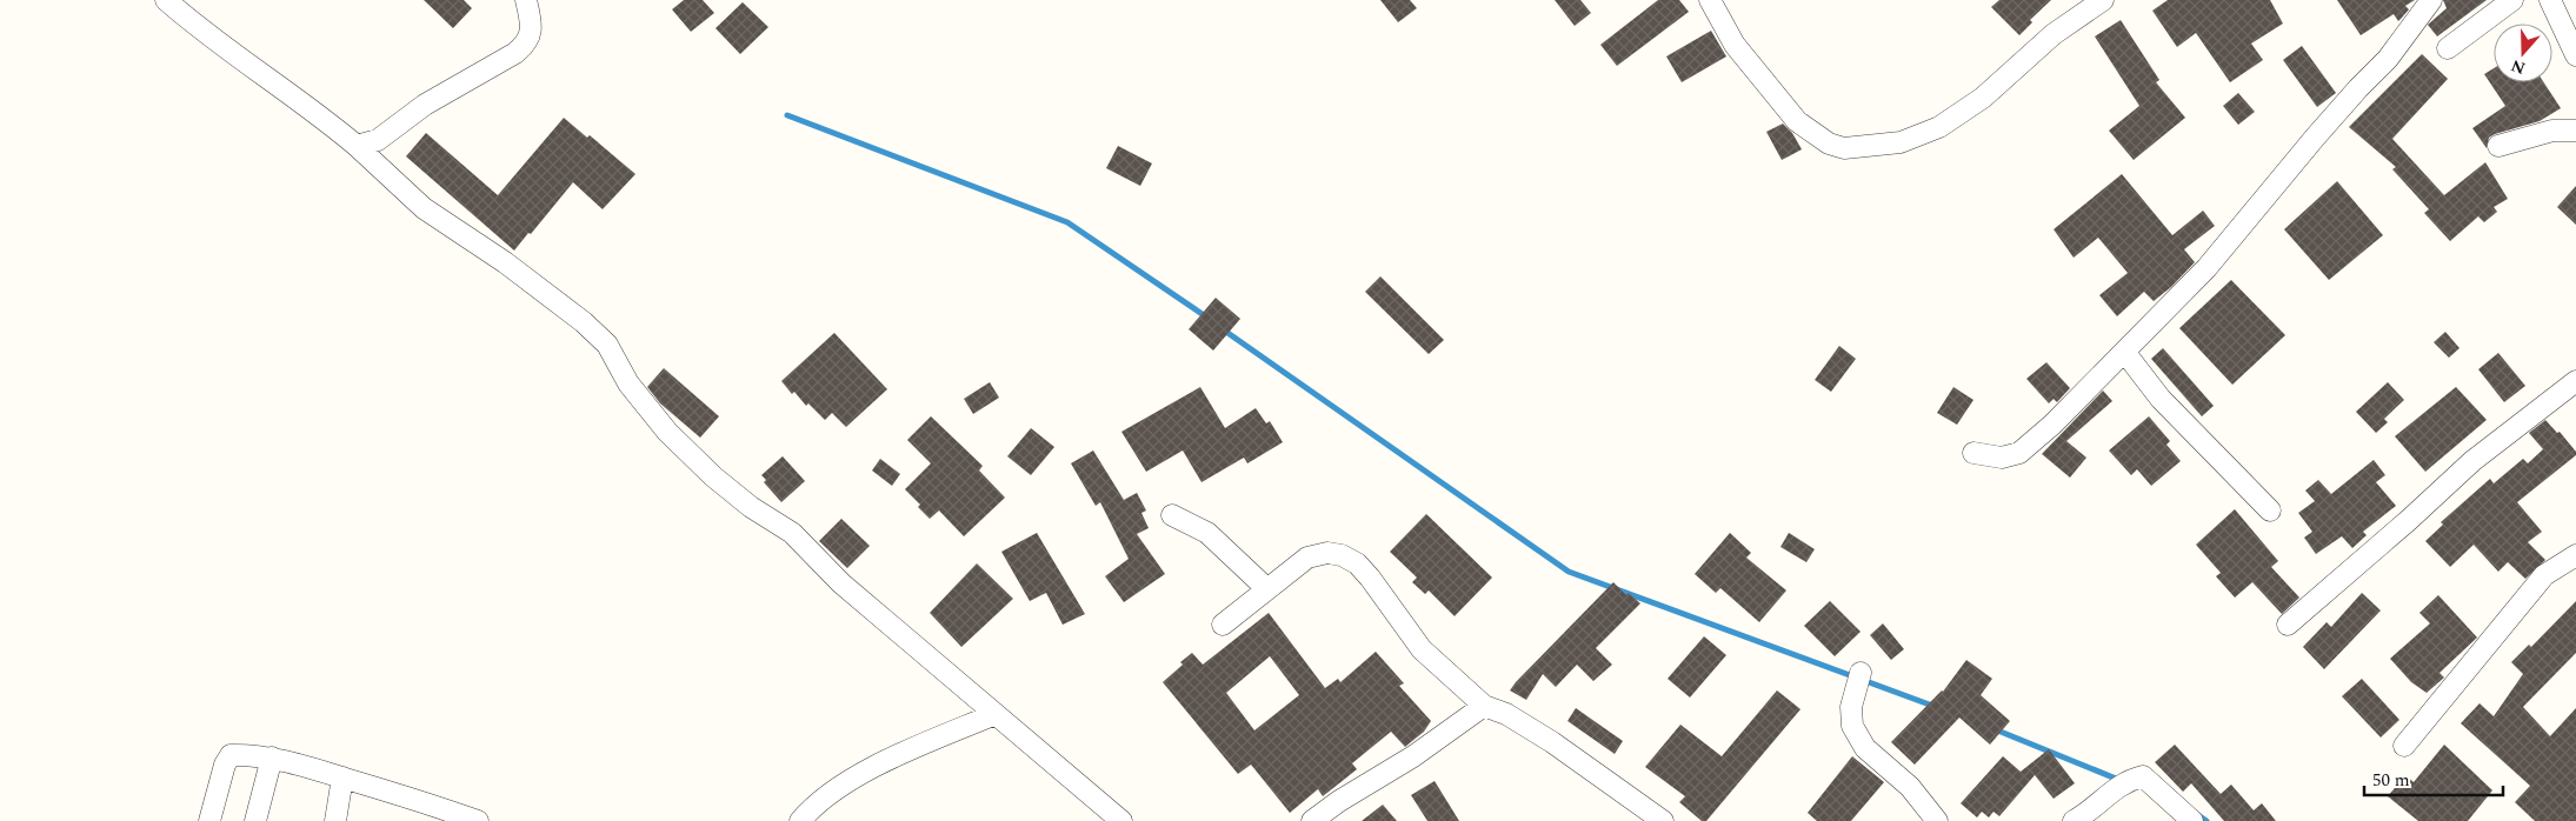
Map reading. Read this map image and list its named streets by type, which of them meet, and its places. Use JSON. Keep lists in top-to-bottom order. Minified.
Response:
{"scale_bar":"50 m","north":"bottom"}
